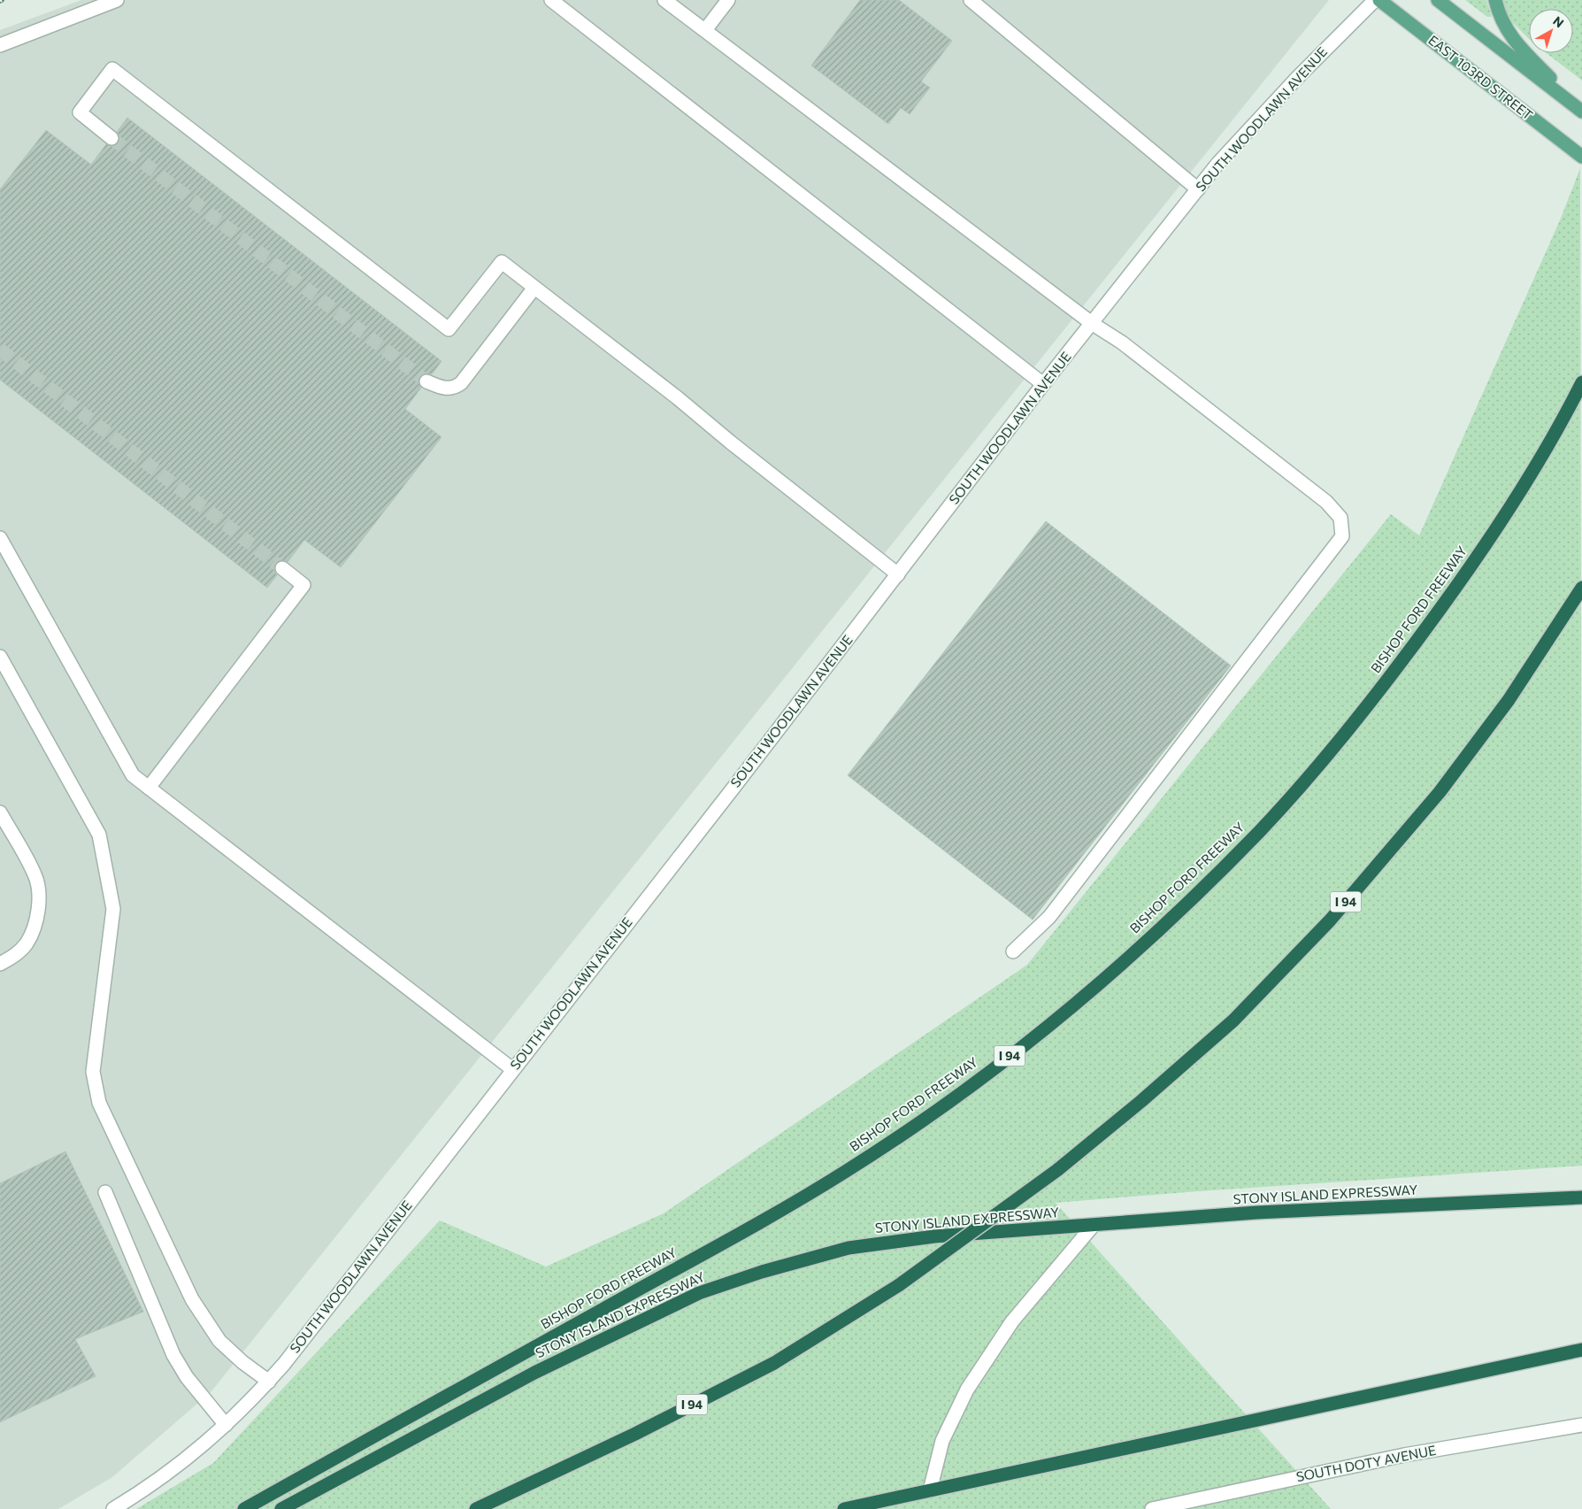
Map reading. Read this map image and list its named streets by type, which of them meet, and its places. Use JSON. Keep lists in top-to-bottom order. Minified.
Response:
{"streets":{"highway":["BISHOP FORD FREEWAY","I 94","STONY ISLAND EXPRESSWAY"],"main road":["EAST 103RD STREET"],"street":["SOUTH WOODLAWN AVENUE","SOUTH DOTY AVENUE"]},"north":"top right"}
